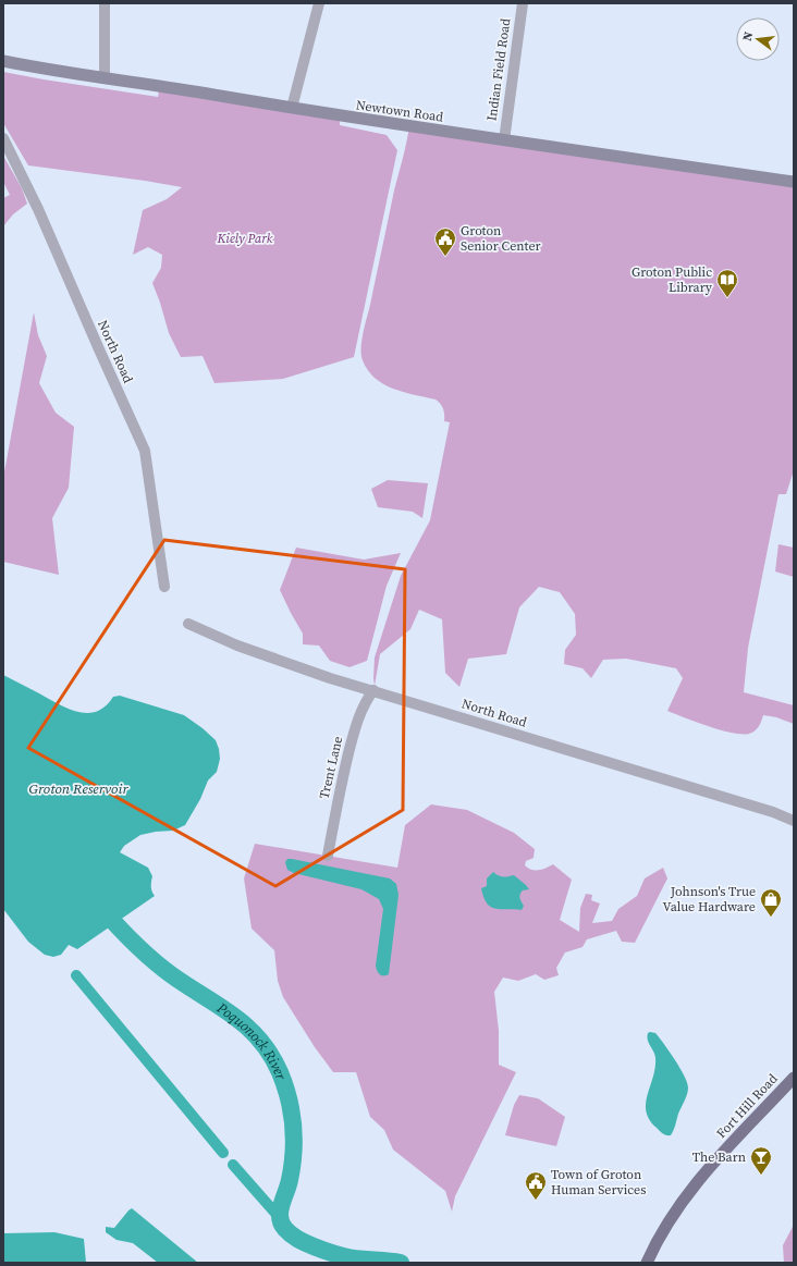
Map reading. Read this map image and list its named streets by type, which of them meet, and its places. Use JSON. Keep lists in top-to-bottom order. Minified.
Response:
{"streets":{"main road":["Newtown Road","Fort Hill Road"],"street":["Indian Field Road","North Road","Trent Lane"]},"crossings":[["Indian Field Road","Newtown Road"],["North Road","Trent Lane"]],"water":["Groton Reservoir","Poquonock River"],"parks":["Kiely Park"],"places":{"public building":["Groton Senior Center","Town of Groton Human Services"],"library":["Groton Public Library"],"shop":["Johnson's True Value Hardware"],"bar":["The Barn"]},"north":"left"}
